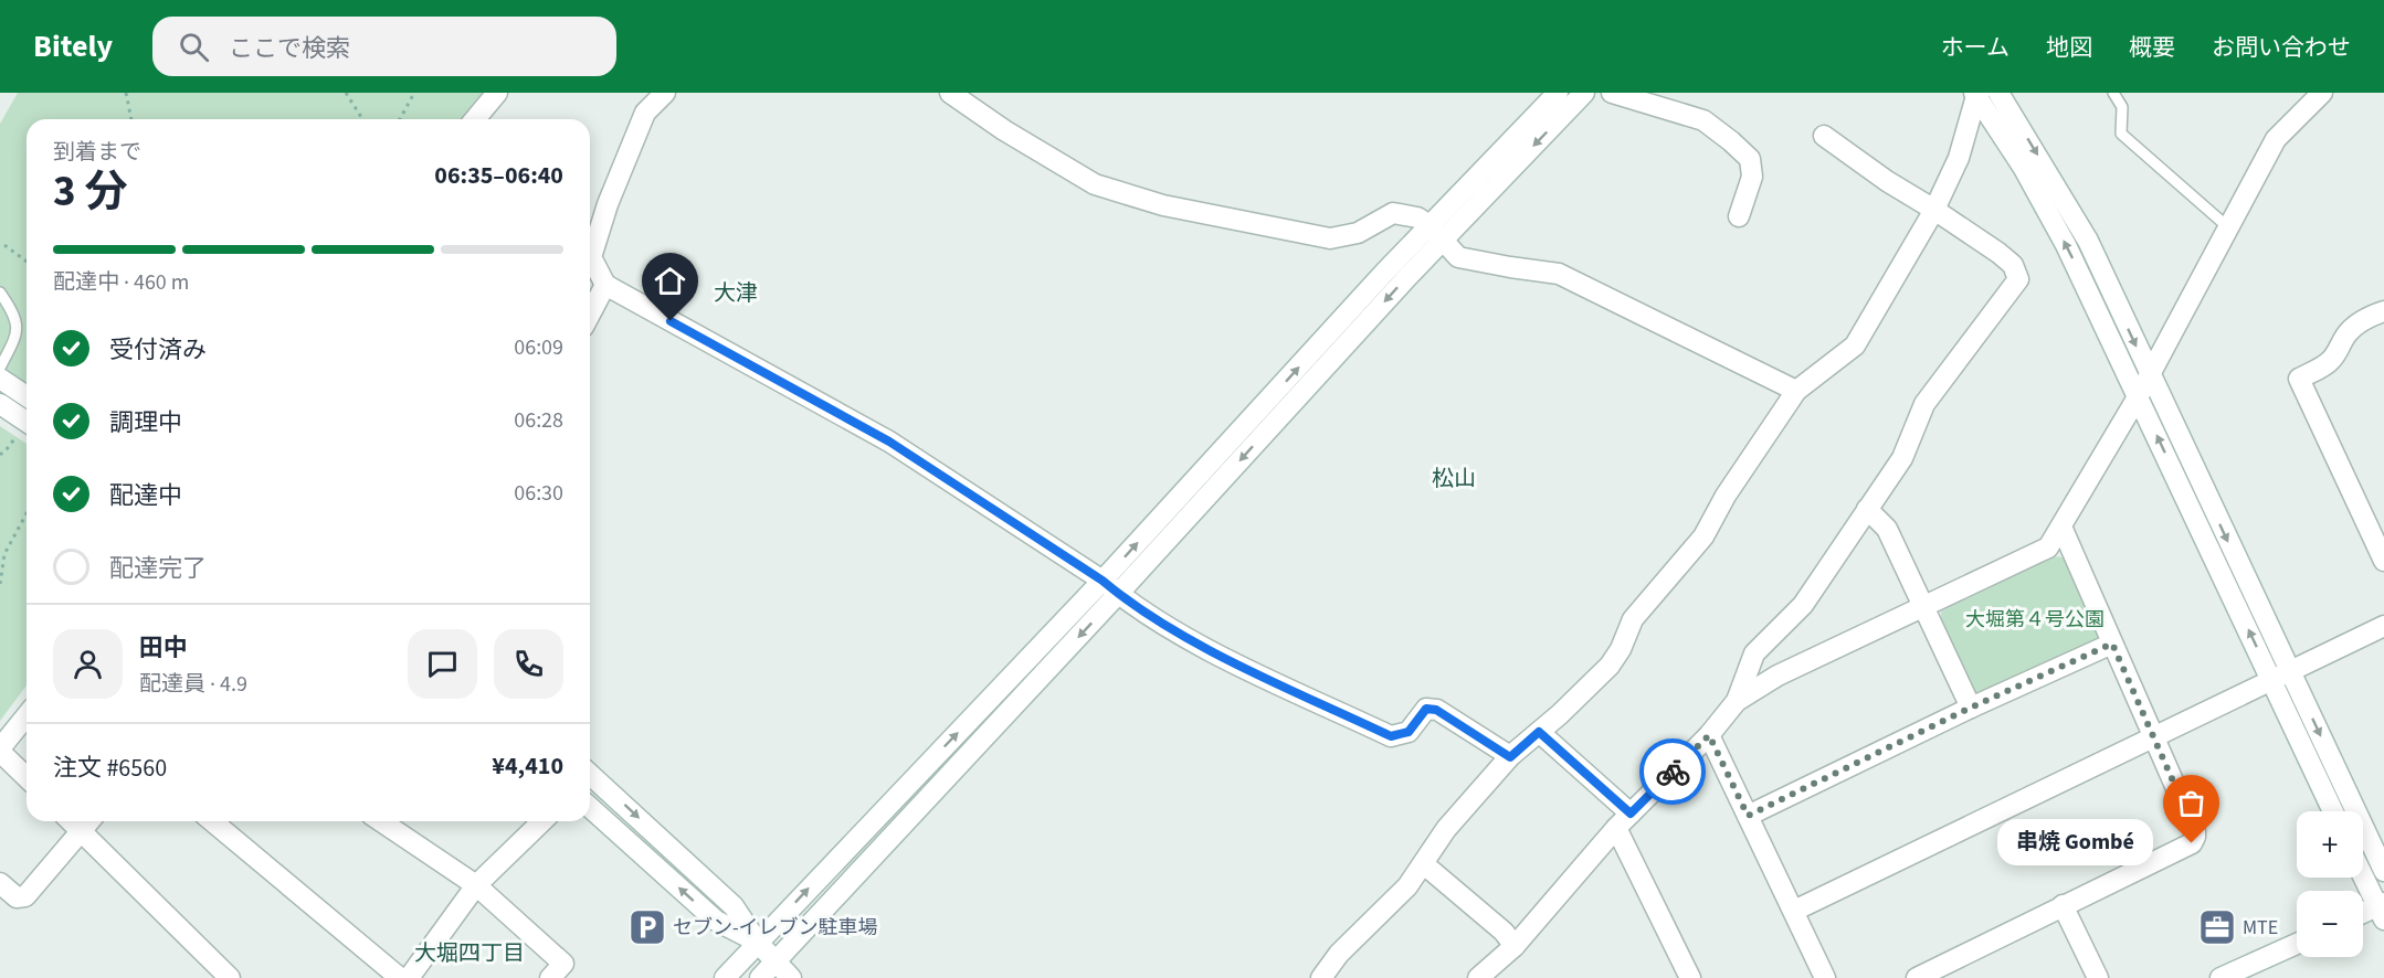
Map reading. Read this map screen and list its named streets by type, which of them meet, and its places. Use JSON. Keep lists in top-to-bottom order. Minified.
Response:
{"districts":["大津","松山","大堀四丁目"],"parks":["大堀第４号公園"],"places":{"other":["串焼 Gombé"],"parking":["セブン-イレブン駐車場"],"office":["MTE"]},"page":{"header":"Bitely","search":"ここで検索","nav":["ホーム","地図","概要","お問い合わせ"],"heading":["3 分","到着まで","06:35–06:40"],"panel":["田中","配達員 · 4.9","注文 #6560","¥4,410"],"bar":"配達中 · 460 m","list":[["受付済み","06:09"],["調理中","06:28"],["配達中","06:30"],"配達完了"],"map_buttons":["+","−"],"bubble":"串焼 Gombé"}}
